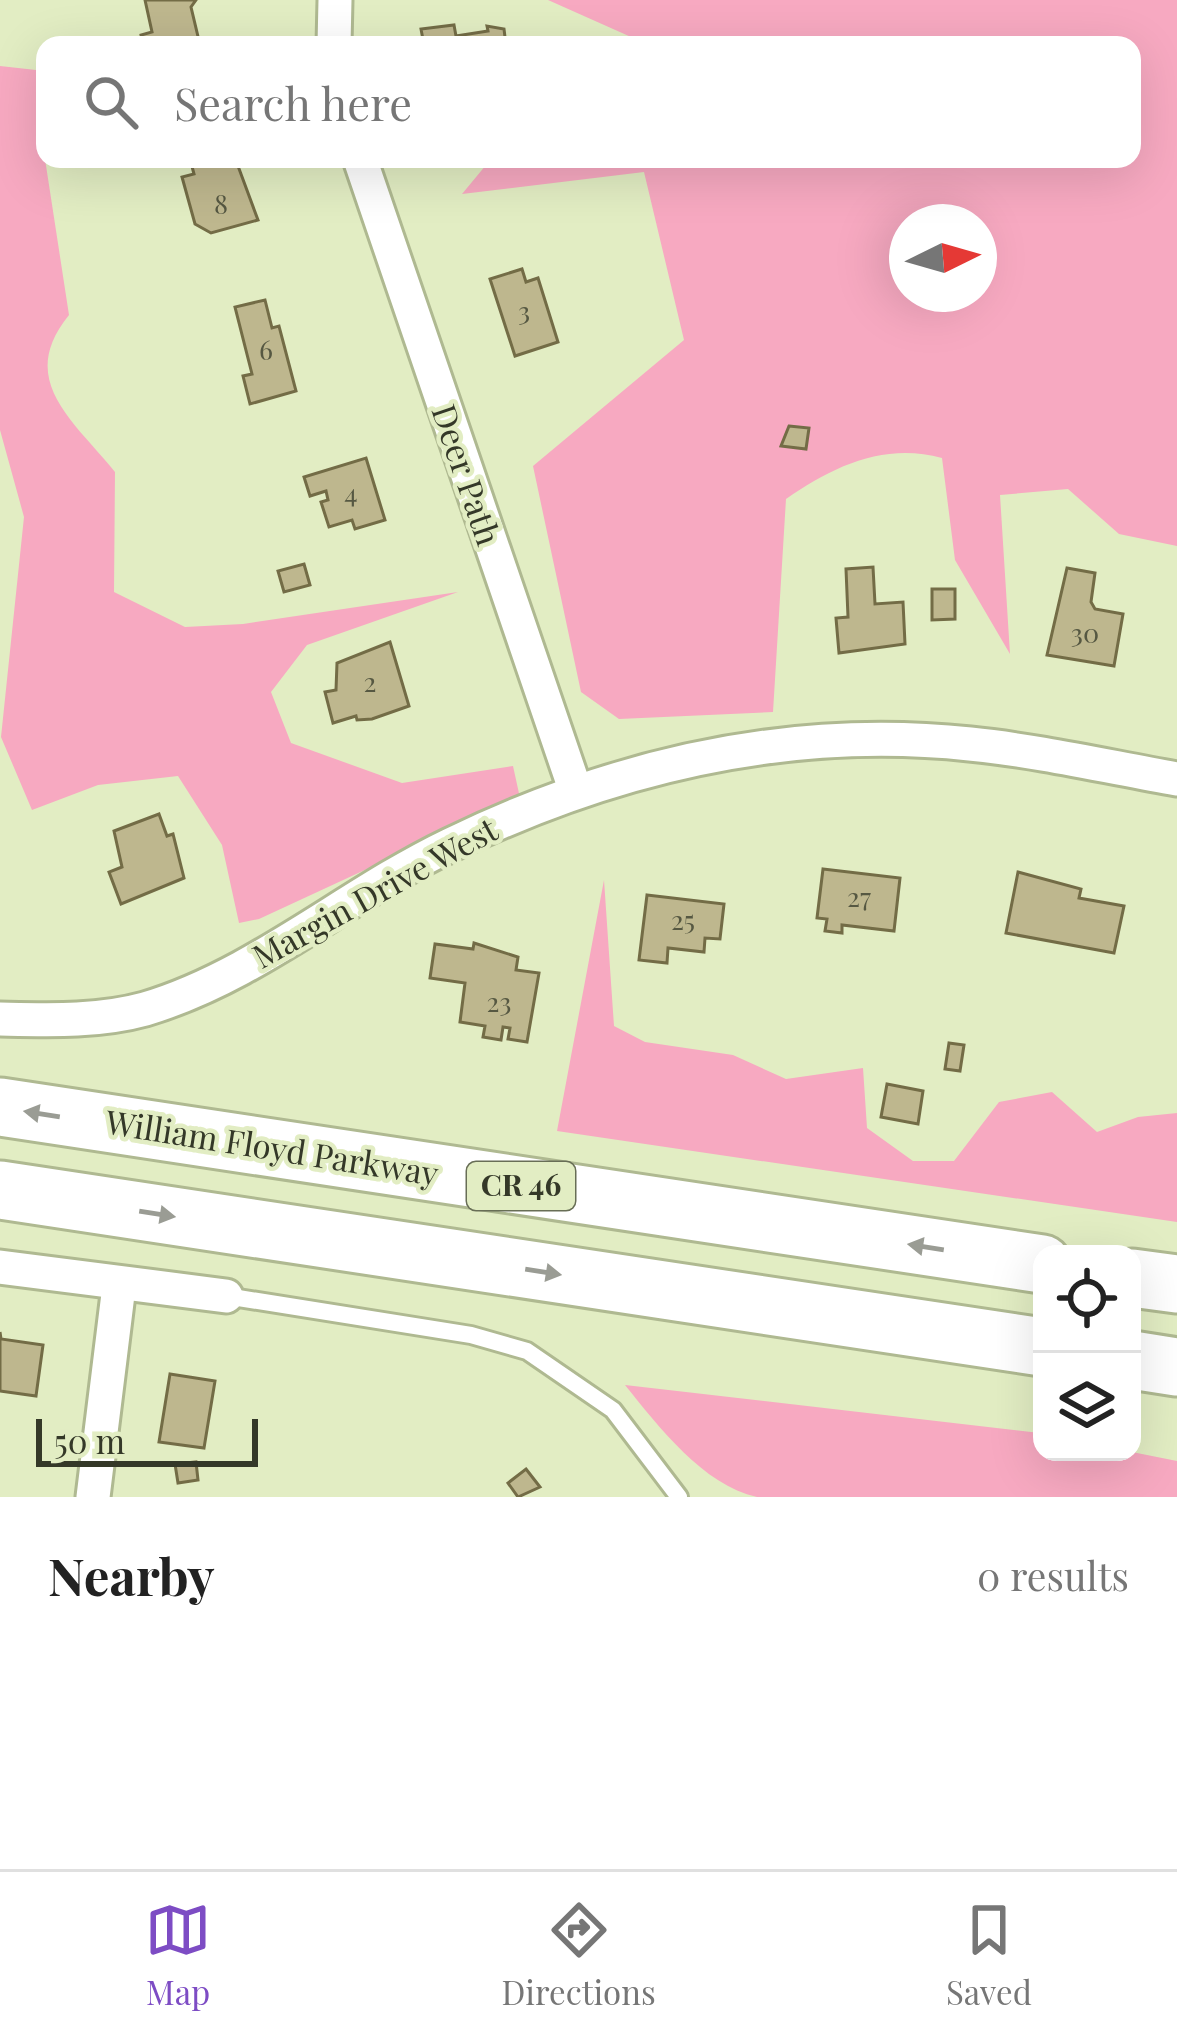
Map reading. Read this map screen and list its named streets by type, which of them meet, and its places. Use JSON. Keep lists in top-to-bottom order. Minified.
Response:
{"streets":{"highway":["William Floyd Parkway","CR 46"],"street":["Deer Path","Margin Drive West"]},"crossings":[["Deer Path","Margin Drive West"]],"house_numbers":["8","3","6","4","30","2","27","25","23"],"scale_bar":"50 m","north":"right","page":{"search":"Search here","scale":"50 m","heading":["Nearby","0 results"],"nav":["Map","Directions","Saved"]}}
